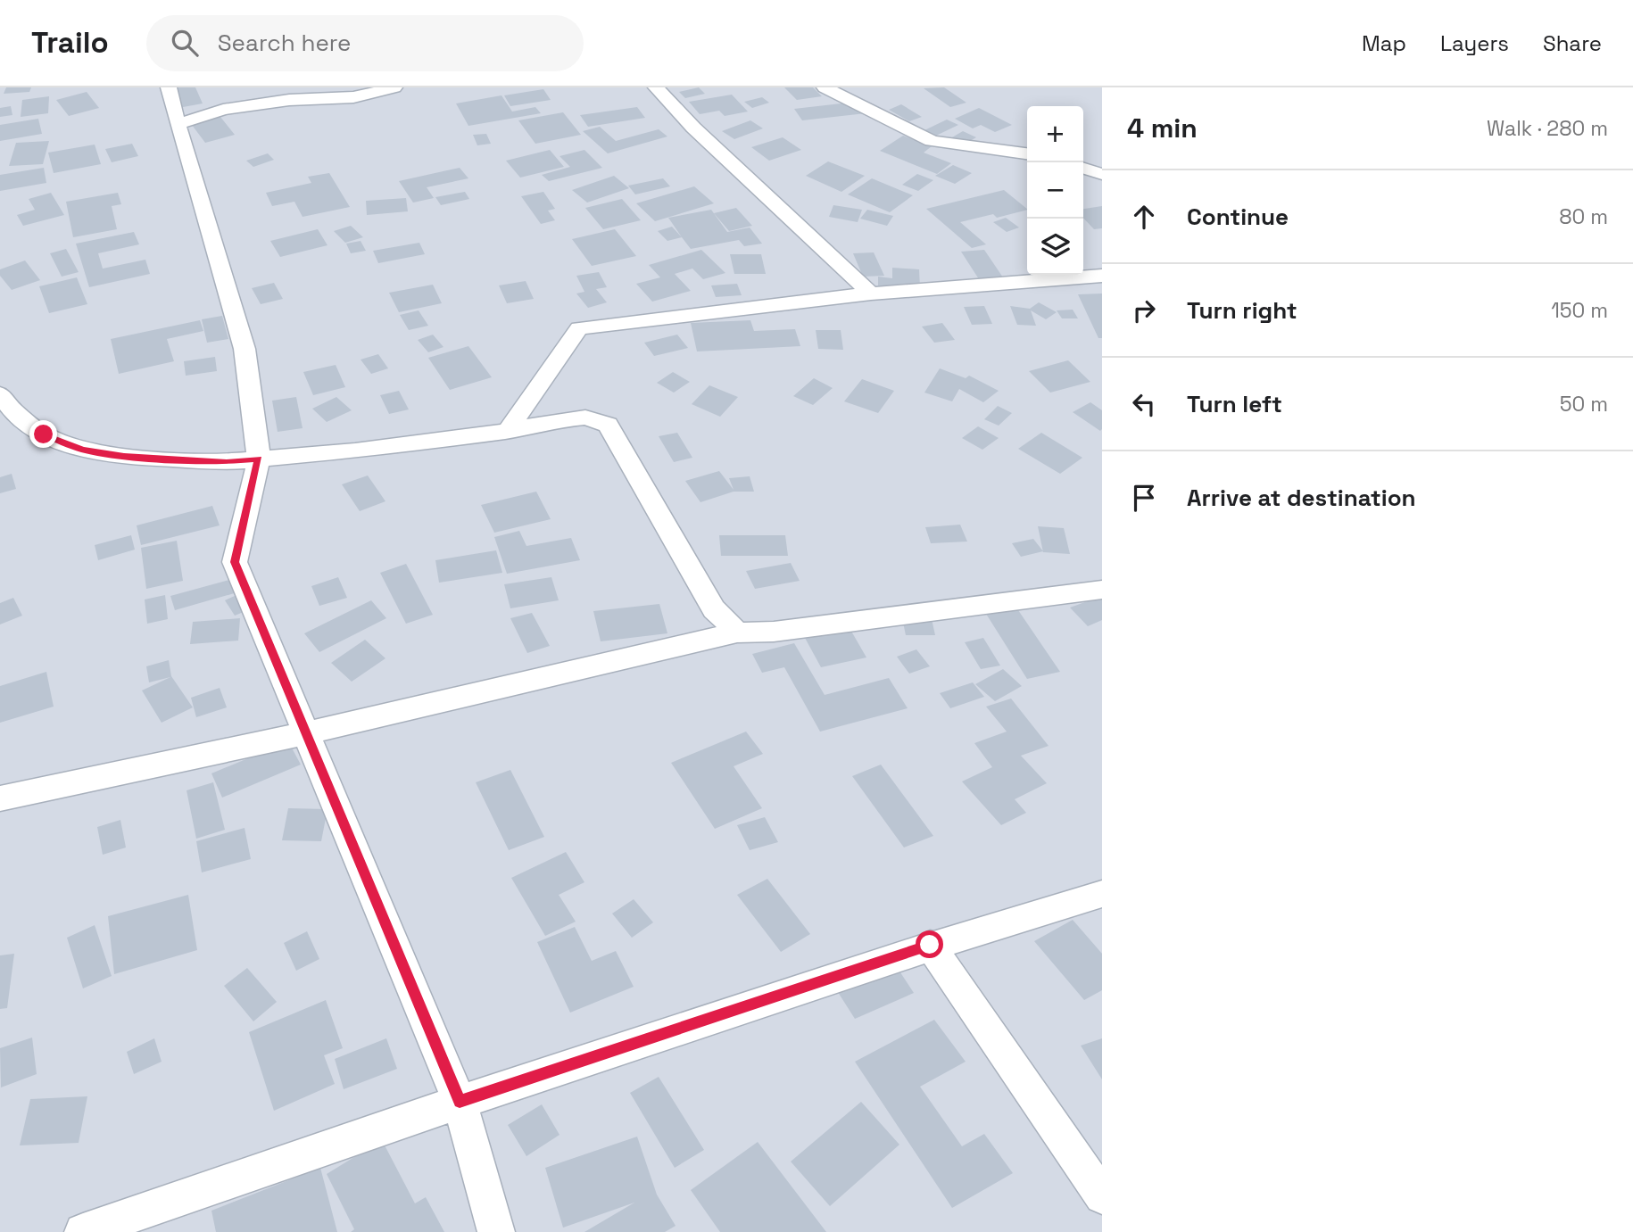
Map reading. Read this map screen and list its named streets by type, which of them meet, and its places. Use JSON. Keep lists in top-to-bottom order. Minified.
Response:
{"page":{"header":"Trailo","search":"Search here","nav":["Map","Layers","Share"],"heading":["4 min","Walk · 280 m"],"map_buttons":["+","−"],"list":[["Continue","80 m"],["Turn right","150 m"],["Turn left","50 m"],"Arrive at destination"]}}
